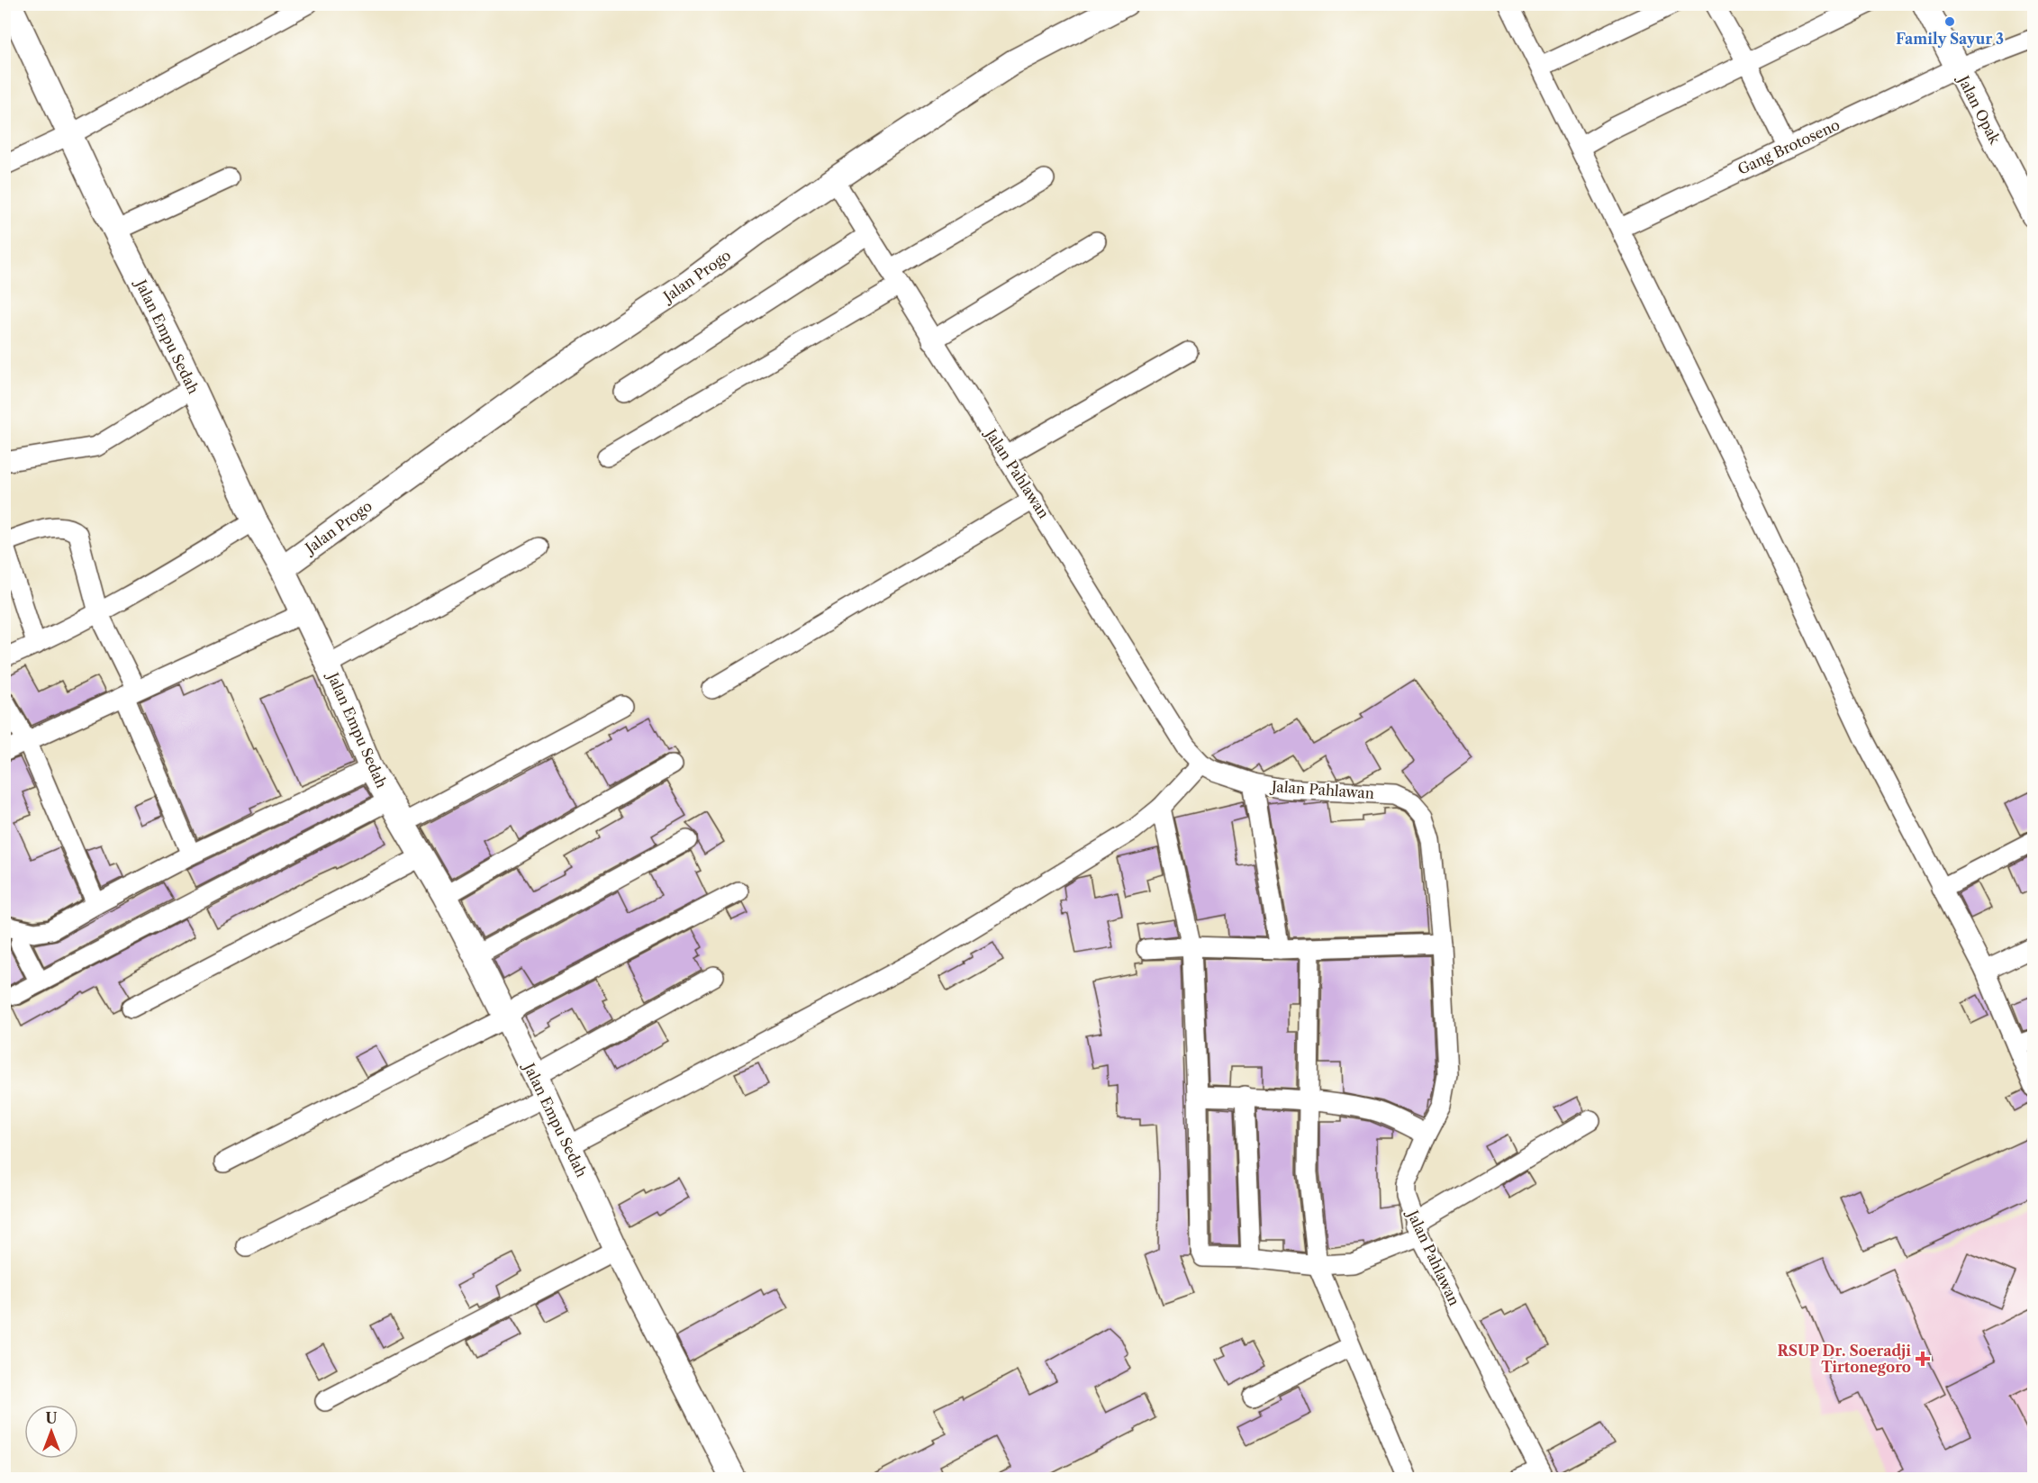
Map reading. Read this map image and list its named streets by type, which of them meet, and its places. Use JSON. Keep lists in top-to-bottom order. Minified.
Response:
{"streets":{"street":["Jalan Opak","Gang Brotoseno","Jalan Progo","Jalan Empu Sedah","Jalan Pahlawan"]},"crossings":[["Jalan Opak","Gang Brotoseno"],["Jalan Progo","Jalan Empu Sedah"],["Jalan Progo","Jalan Pahlawan"]],"places":{"other":["Family Sayur 3"],"health":["RSUP Dr. Soeradji Tirtonegoro"]},"north":"top"}
